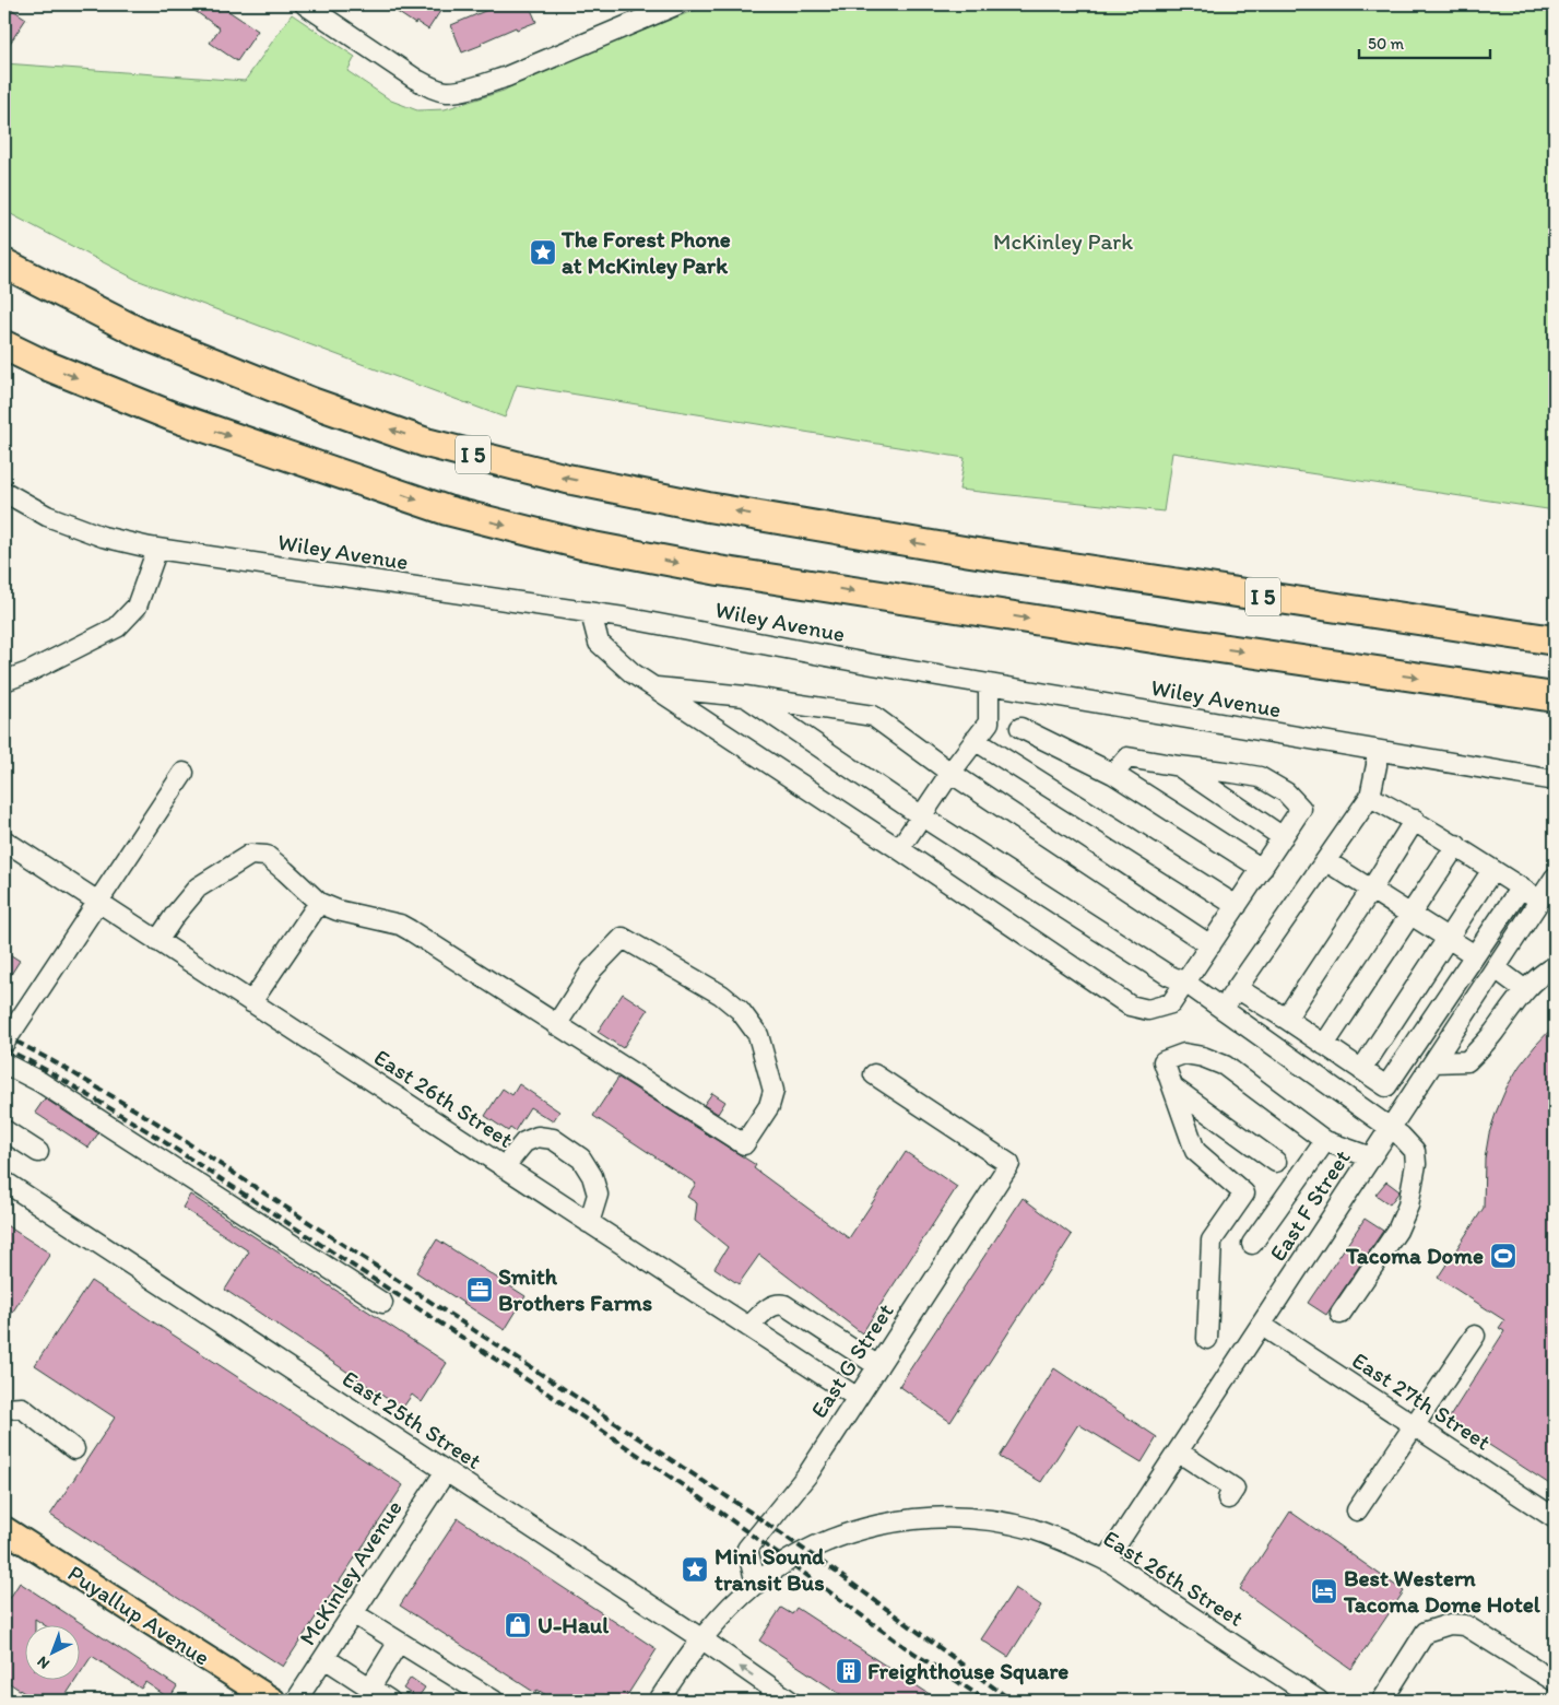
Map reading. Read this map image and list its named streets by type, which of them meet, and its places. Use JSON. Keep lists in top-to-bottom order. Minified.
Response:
{"streets":{"highway":["I 5"],"main road":["Puyallup Avenue"],"street":["Wiley Avenue","East 26th Street","East F Street","East G Street","East 27th Street","East 25th Street","McKinley Avenue"]},"crossings":[["East 26th Street","East F Street"],["East 26th Street","East G Street"],["East 26th Street","East 25th Street"],["East F Street","East 27th Street"],["East 25th Street","McKinley Avenue"]],"parks":["McKinley Park"],"places":{"place":["The Forest Phone at McKinley Park","Mini Sound transit Bus"],"sports":["Tacoma Dome"],"office":["Smith Brothers Farms"],"hotel":["Best Western Tacoma Dome Hotel"],"shop":["U-Haul"],"building":["Freighthouse Square"]},"scale_bar":"50 m","north":"bottom left"}
